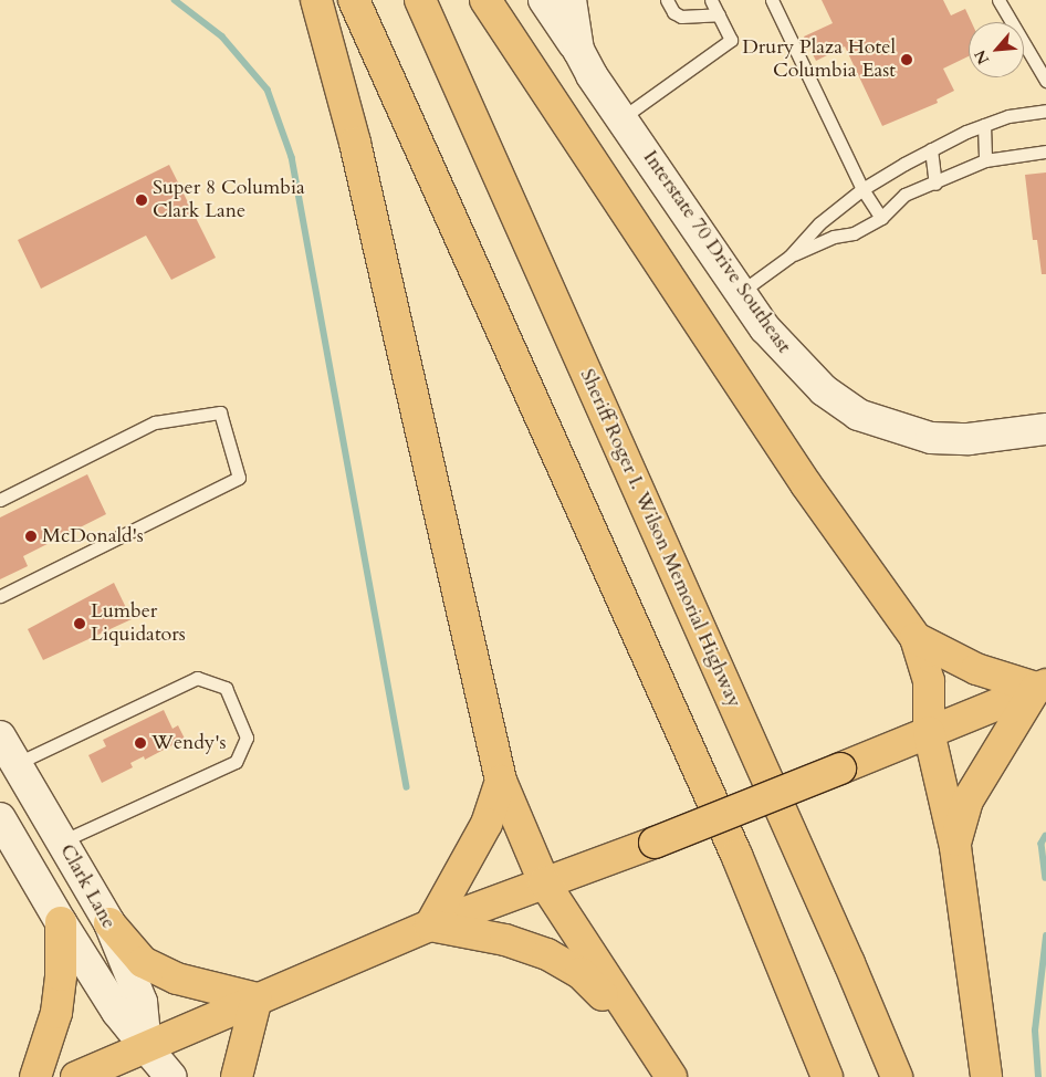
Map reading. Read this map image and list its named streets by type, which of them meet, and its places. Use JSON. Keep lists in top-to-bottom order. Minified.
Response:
{"streets":{"highway":["Sheriff Roger I. Wilson Memorial Highway"],"street":["Interstate 70 Drive Southeast","Clark Lane"]},"places":["Drury Plaza Hotel Columbia East","Super 8 Columbia Clark Lane","McDonald's","Lumber Liquidators","Wendy's"],"north":"bottom left"}
